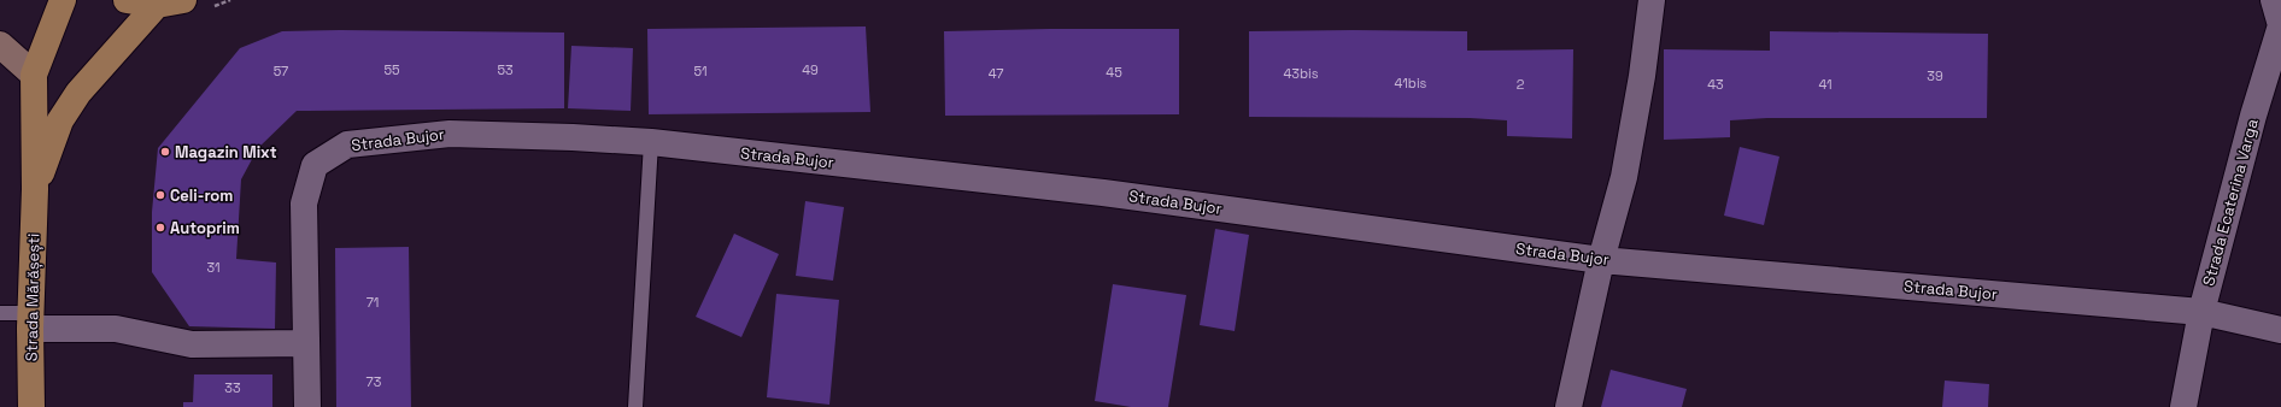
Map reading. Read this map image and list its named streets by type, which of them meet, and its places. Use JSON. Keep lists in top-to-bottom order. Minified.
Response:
{"streets":{"main road":["Strada Mărășești"],"street":["Strada Bujor","Strada Ecaterina Varga"]},"crossings":[["Strada Bujor","Strada Ecaterina Varga"]],"places":["Magazin Mixt","Celi-rom","Autoprim"],"house_numbers":["55","53","49","57","51","45","47","43bis","39","41bis","2","43","41","31","71","73","33"]}
